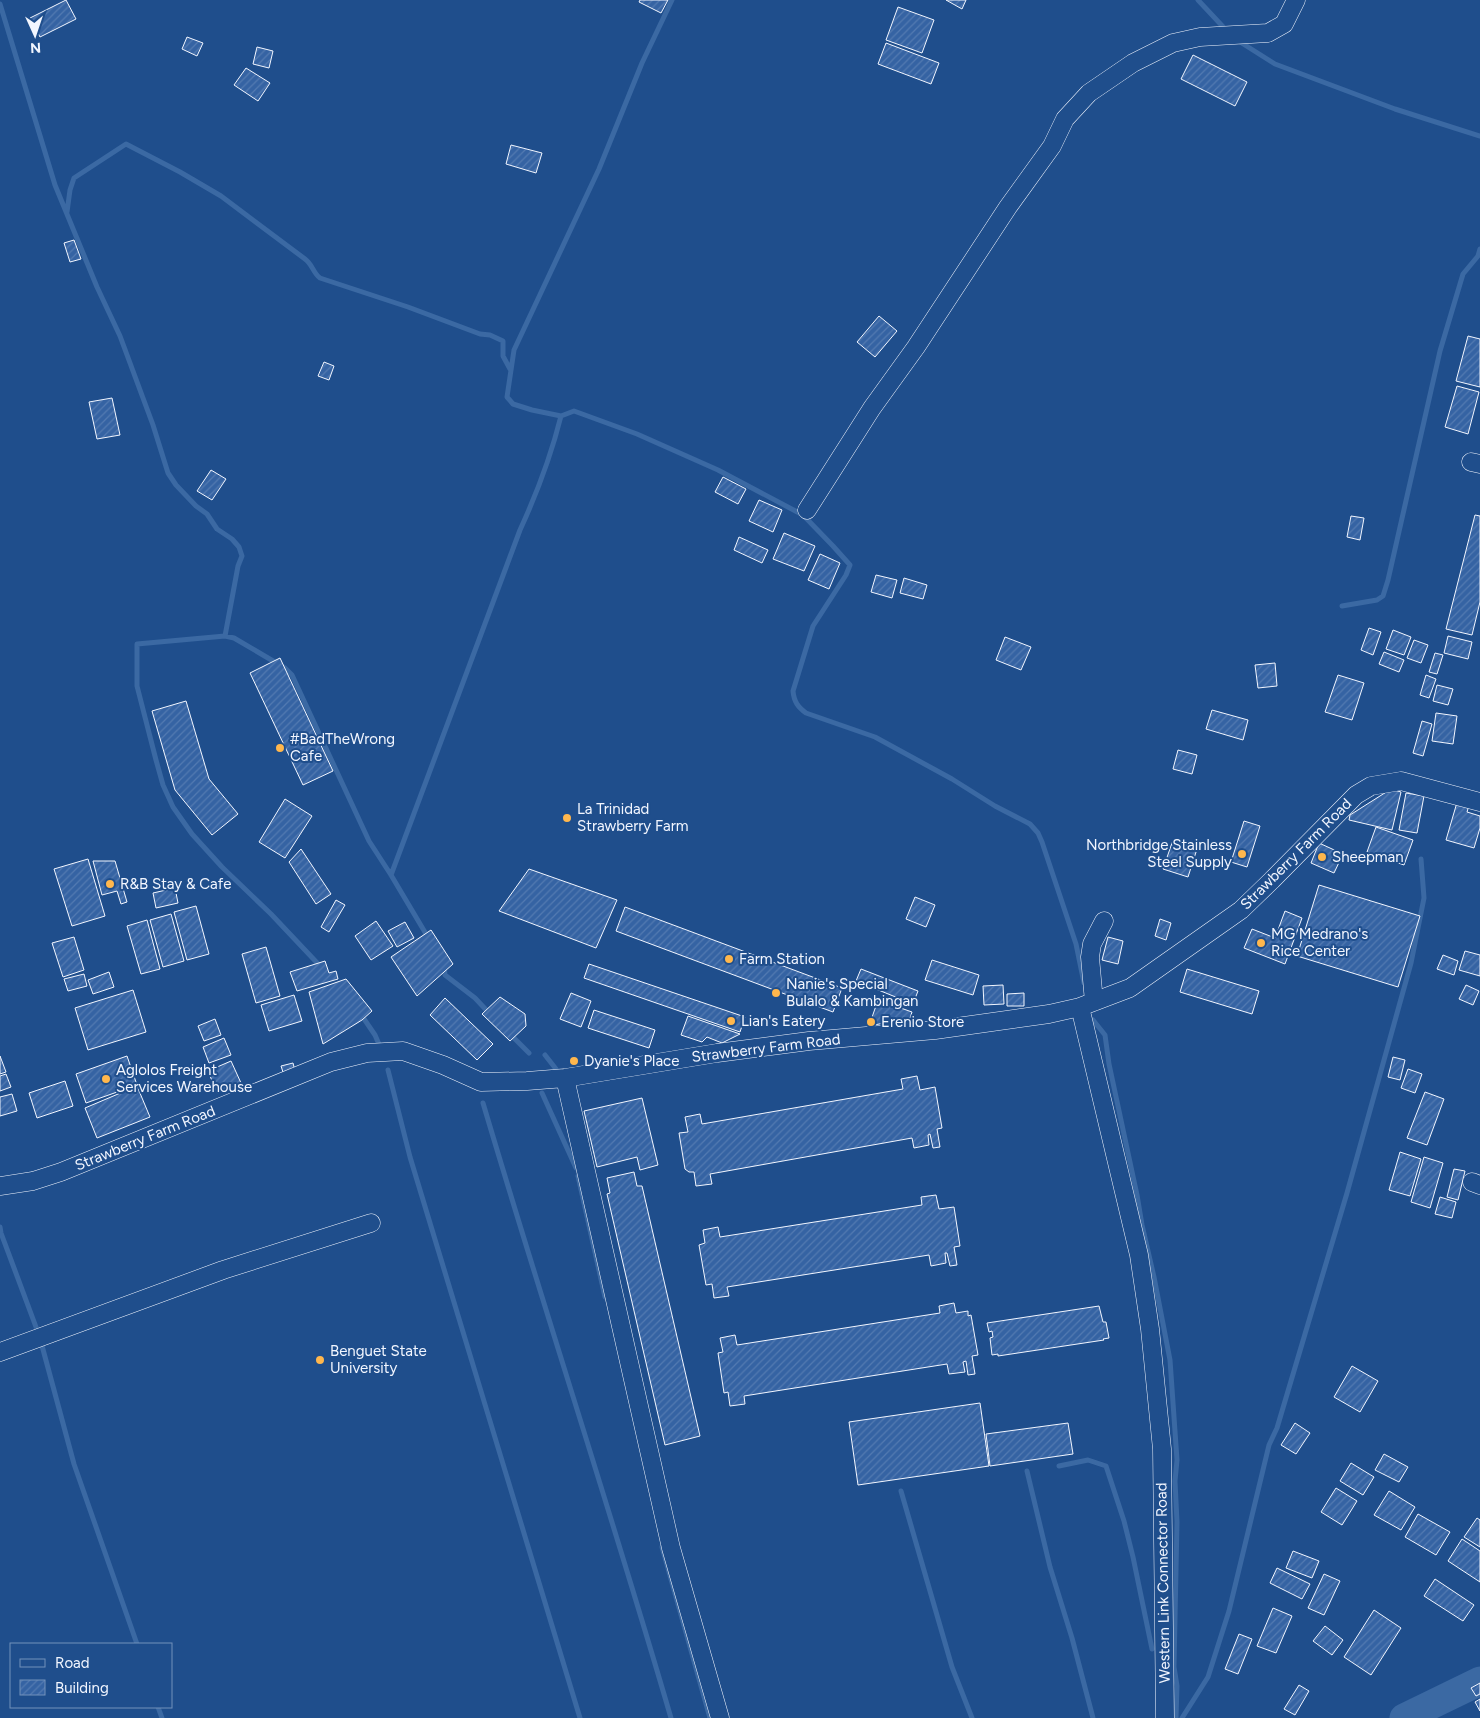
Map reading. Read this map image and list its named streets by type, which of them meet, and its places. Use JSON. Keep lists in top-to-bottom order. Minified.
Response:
{"streets":{"street":["Strawberry Farm Road","Western Link Connector Road"]},"crossings":[["Strawberry Farm Road","Western Link Connector Road"]],"places":["#BadTheWrong Cafe","La Trinidad Strawberry Farm","Northbridge Stainless Steel Supply","Sheepman","R&B Stay & Cafe","MG Medrano's Rice Center","Farm Station","Nanie's Special Bulalo & Kambingan","Lian's Eatery","Erenio Store","Dyanie's Place","Aglolos Freight Services Warehouse","Benguet State University"],"legend":["Road","Building"],"north":"bottom"}
